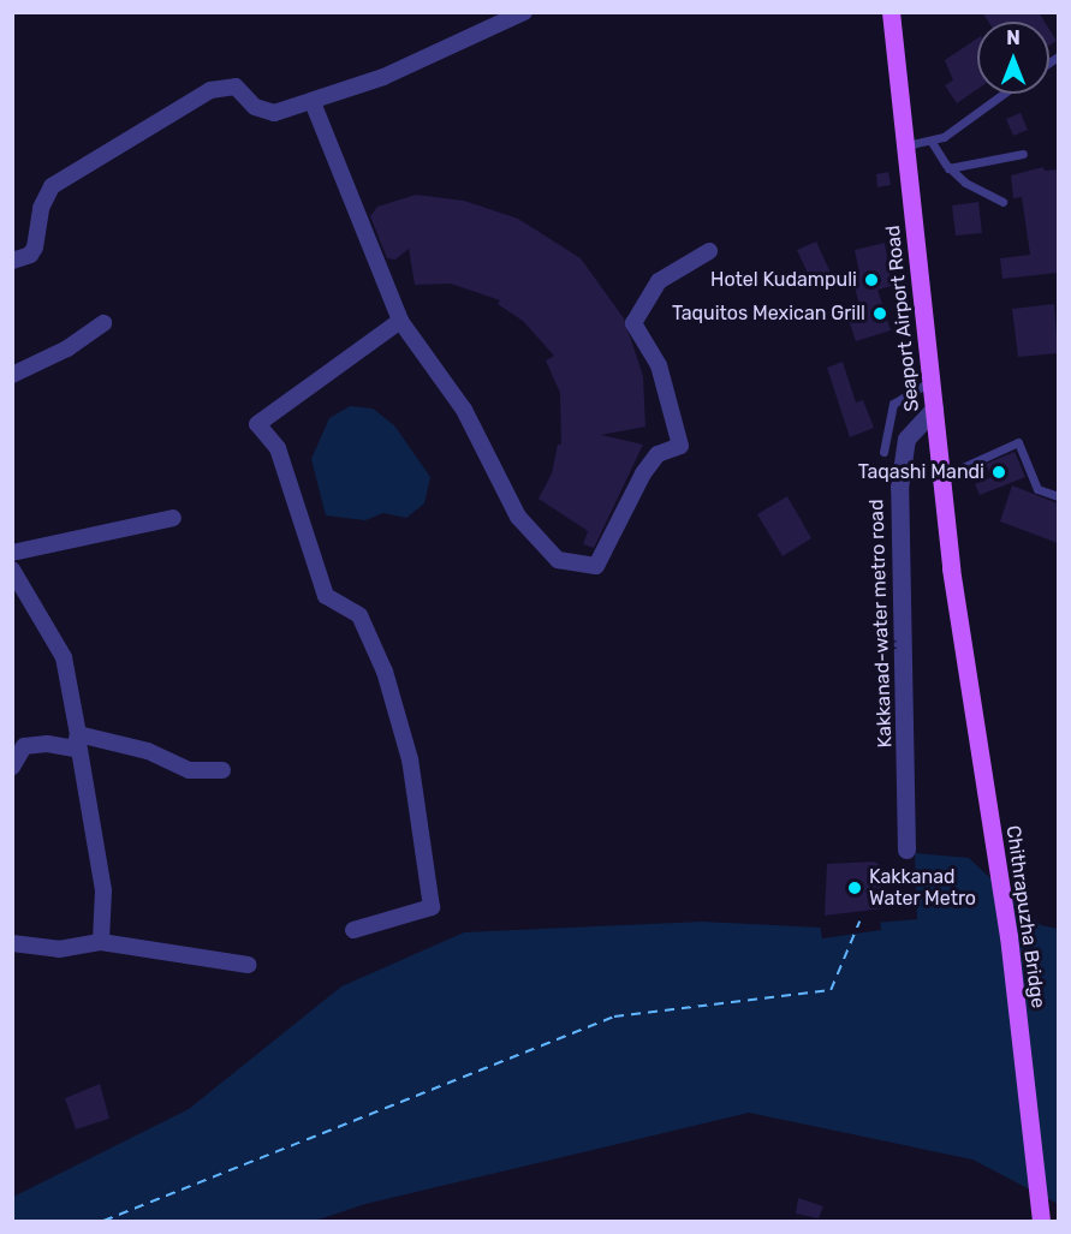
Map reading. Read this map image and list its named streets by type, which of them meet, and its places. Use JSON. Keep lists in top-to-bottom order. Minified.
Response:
{"streets":{"main road":["Seaport Airport Road","Chithrapuzha Bridge"],"street":["Kakkanad-water metro road"]},"crossings":[["Seaport Airport Road","Kakkanad-water metro road"],["Seaport Airport Road","Chithrapuzha Bridge"]],"places":["Hotel Kudampuli","Taquitos Mexican Grill","Taqashi Mandi","Kakkanad Water Metro"],"north":"top"}
